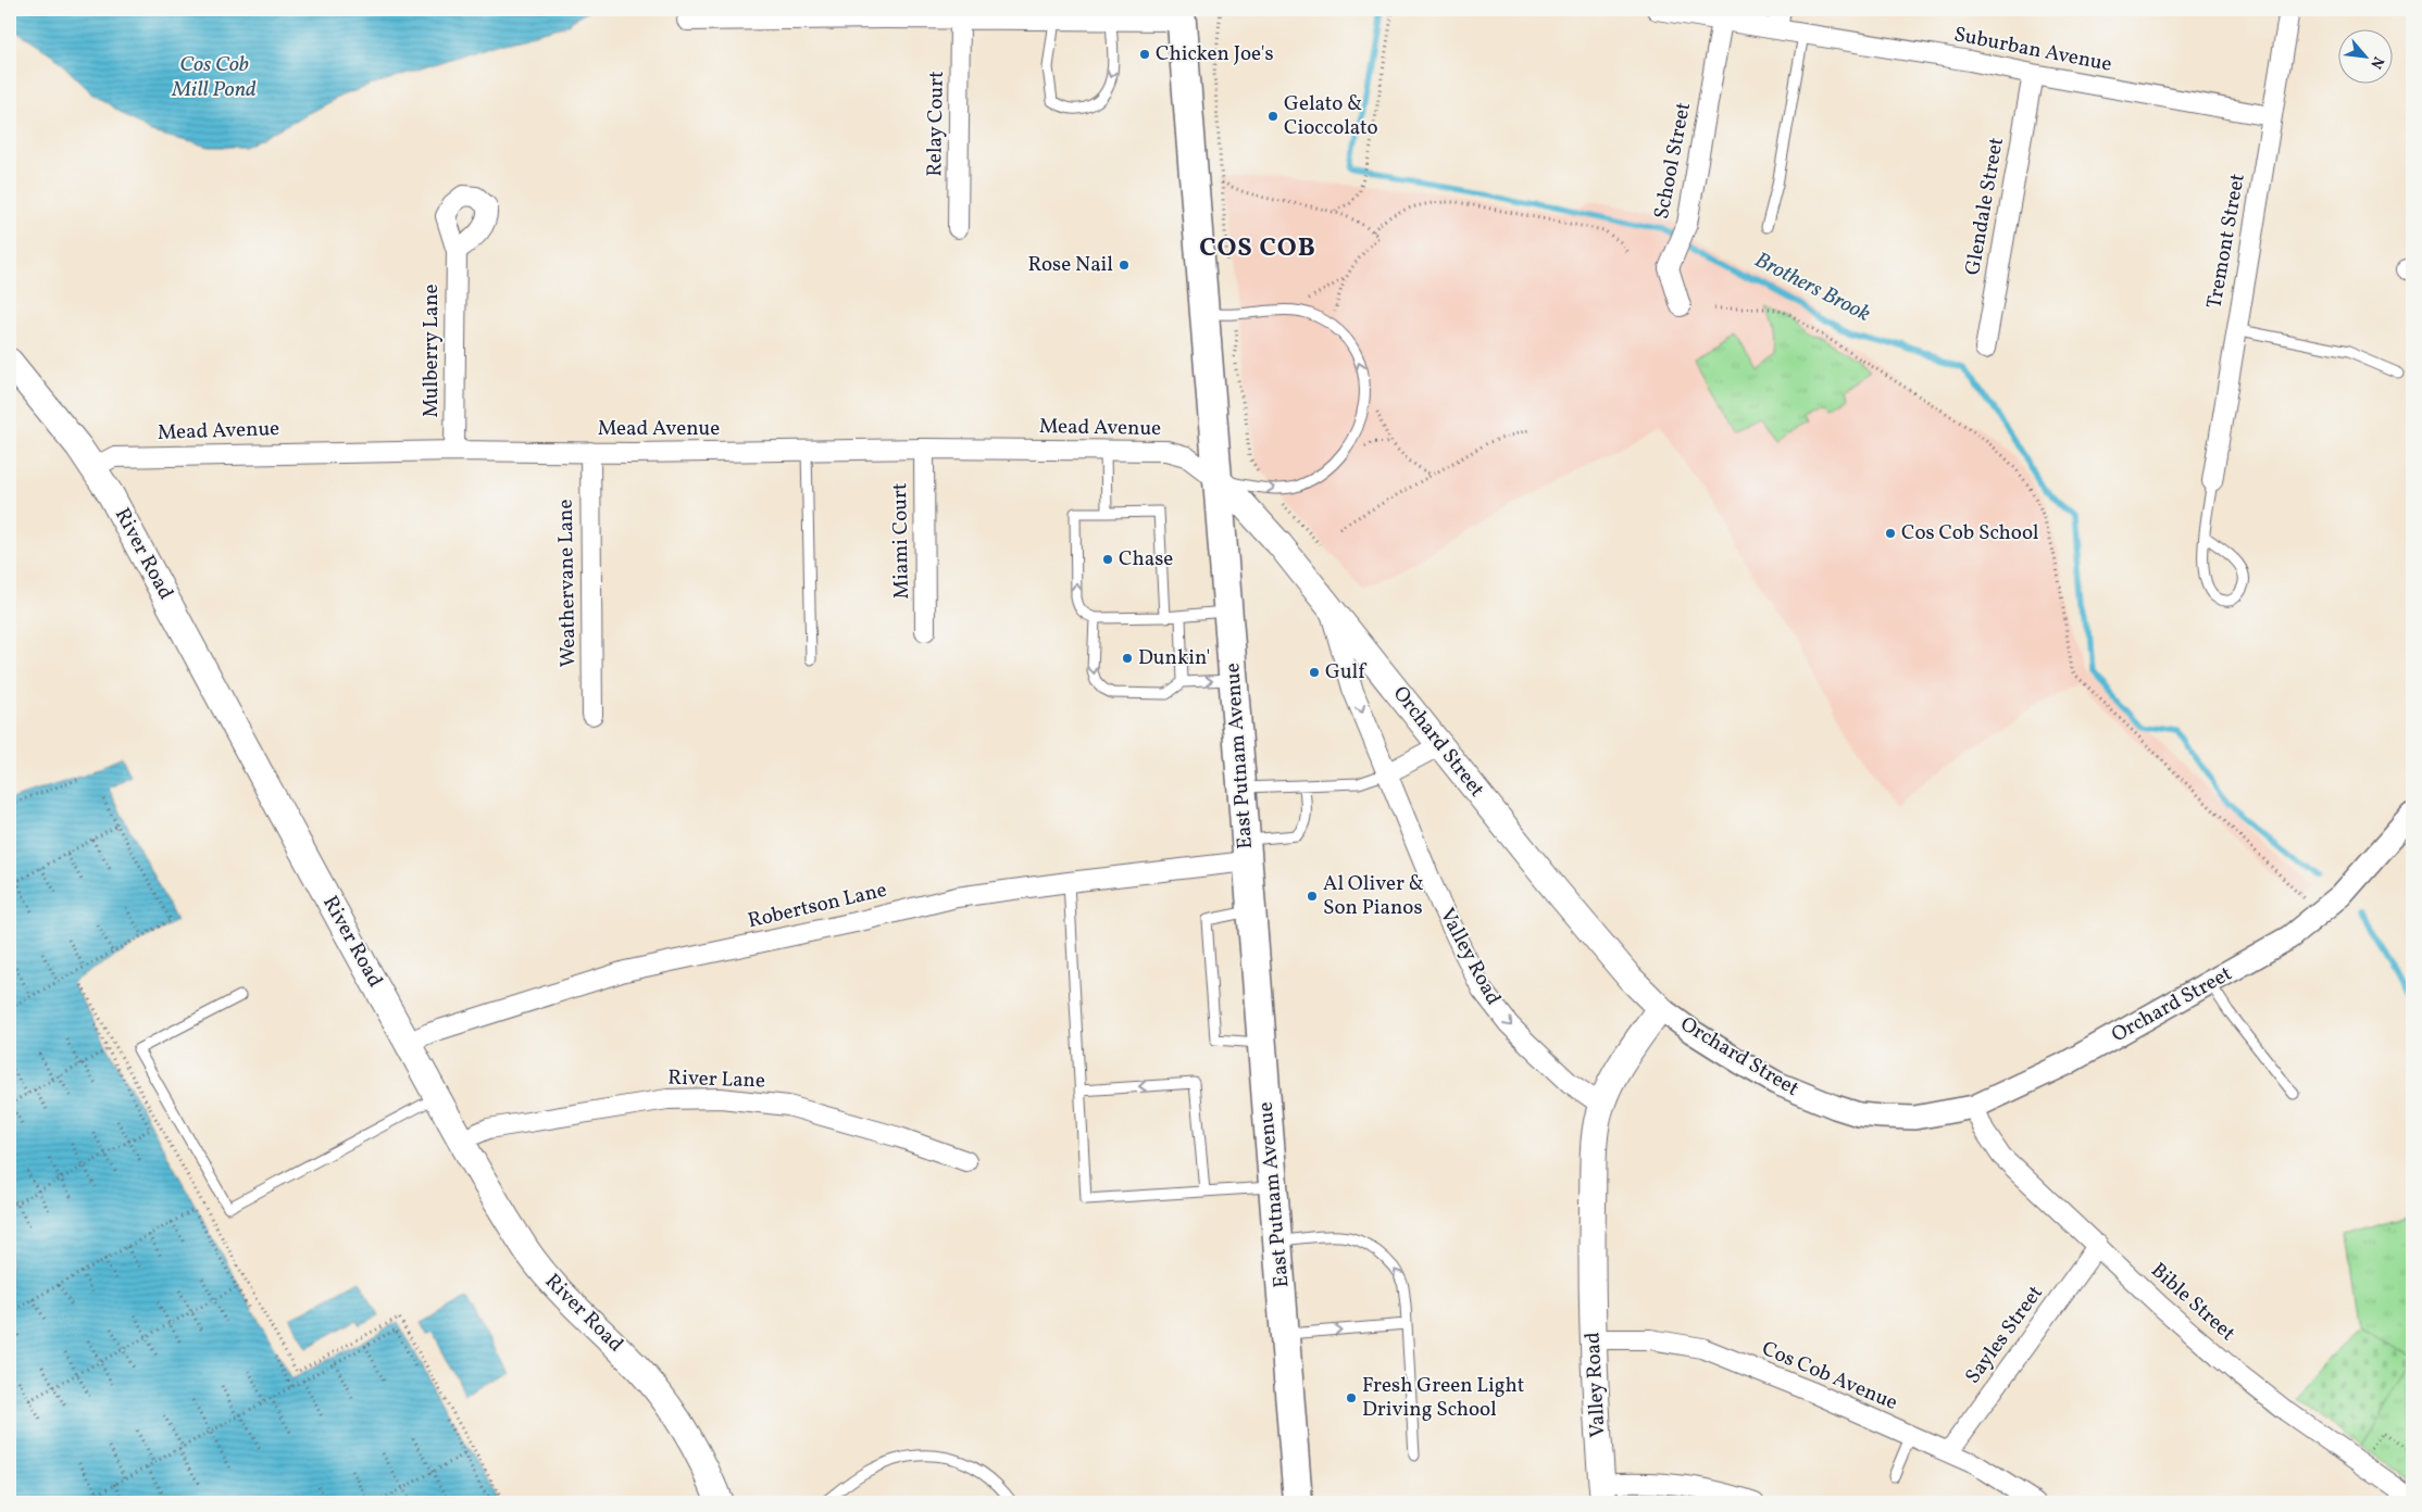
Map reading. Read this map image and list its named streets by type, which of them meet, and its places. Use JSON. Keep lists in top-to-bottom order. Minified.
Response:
{"streets":{"main road":["River Road","Orchard Street","East Putnam Avenue","Valley Road"],"street":["Suburban Avenue","Relay Court","School Street","Glendale Street","Tremont Street","Mulberry Lane","Mead Avenue","Miami Court","Weathervane Lane","Robertson Lane","River Lane","Bible Street","Sayles Street","Cos Cob Avenue"]},"crossings":[["Suburban Avenue","School Street"],["Suburban Avenue","Glendale Street"],["Suburban Avenue","Tremont Street"],["Mulberry Lane","Mead Avenue"],["Mead Avenue","Miami Court"],["Mead Avenue","River Road"],["Mead Avenue","Weathervane Lane"],["Mead Avenue","Orchard Street"],["Mead Avenue","East Putnam Avenue"],["River Road","Robertson Lane"],["River Road","River Lane"],["Orchard Street","East Putnam Avenue"],["Orchard Street","Valley Road"],["Orchard Street","Bible Street"],["East Putnam Avenue","Robertson Lane"],["Valley Road","Cos Cob Avenue"],["Bible Street","Sayles Street"],["Sayles Street","Cos Cob Avenue"]],"one_way":["Valley Road"],"districts":["COS COB"],"water":["Cos Cob Mill Pond","Brothers Brook"],"places":["Chicken Joe's","Gelato & Cioccolato","Rose Nail","Cos Cob School","Chase","Dunkin'","Gulf","Al Oliver & Son Pianos","Fresh Green Light Driving School"],"north":"bottom right"}
